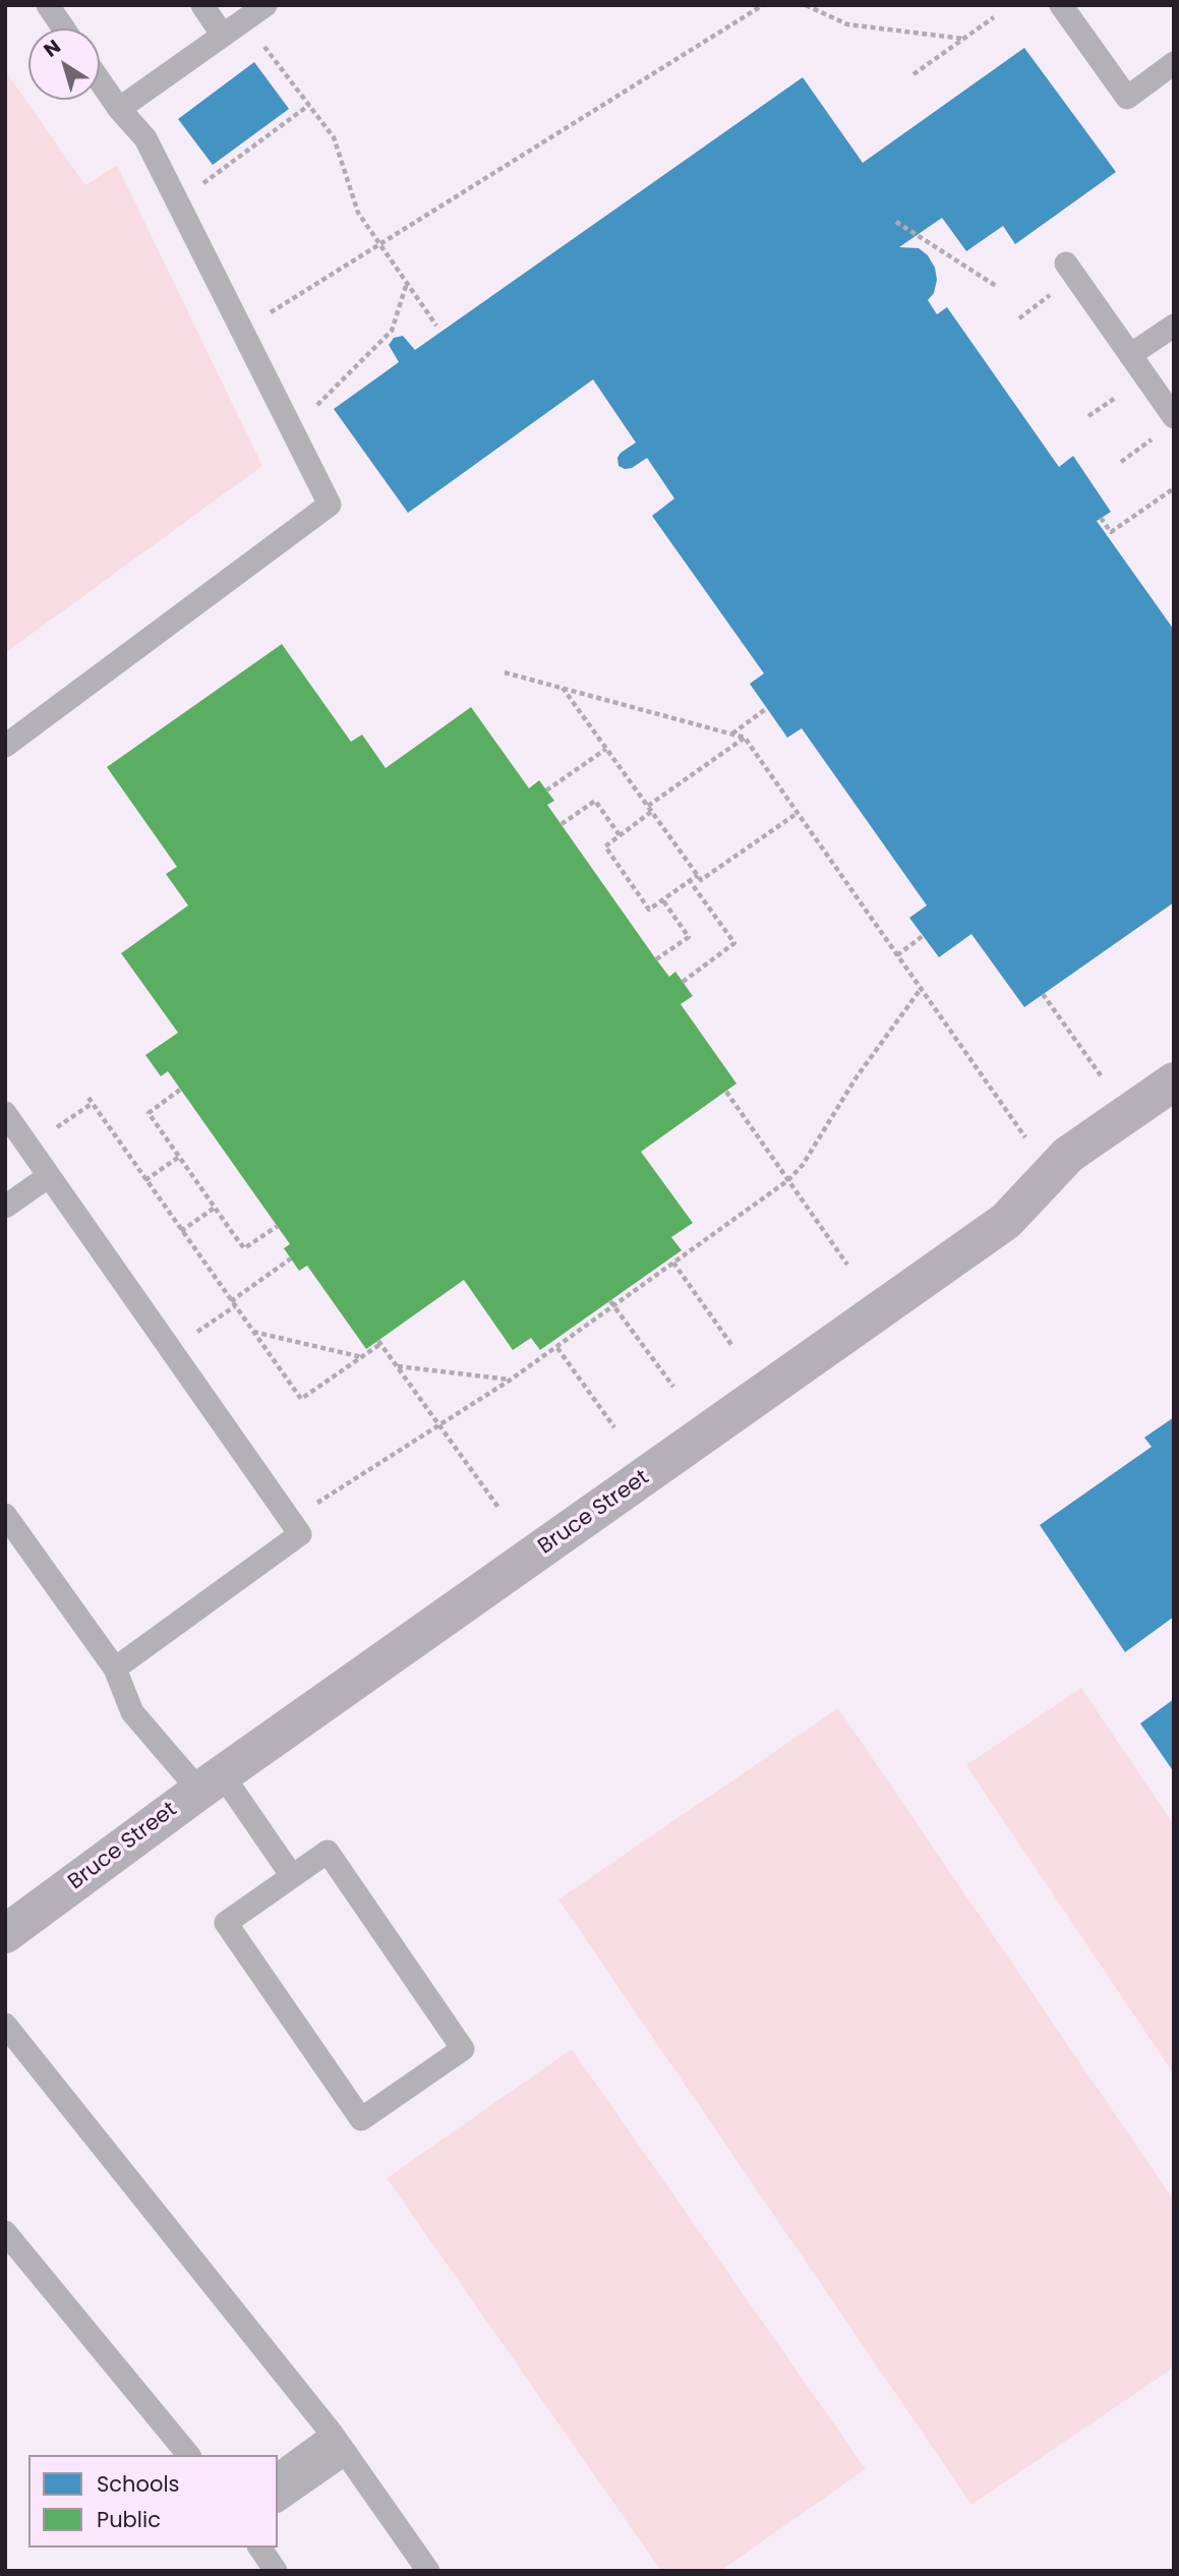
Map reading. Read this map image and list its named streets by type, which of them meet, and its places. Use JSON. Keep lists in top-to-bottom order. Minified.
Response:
{"streets":{"street":["Bruce Street"]},"legend":["Schools","Public"],"north":"top left"}
